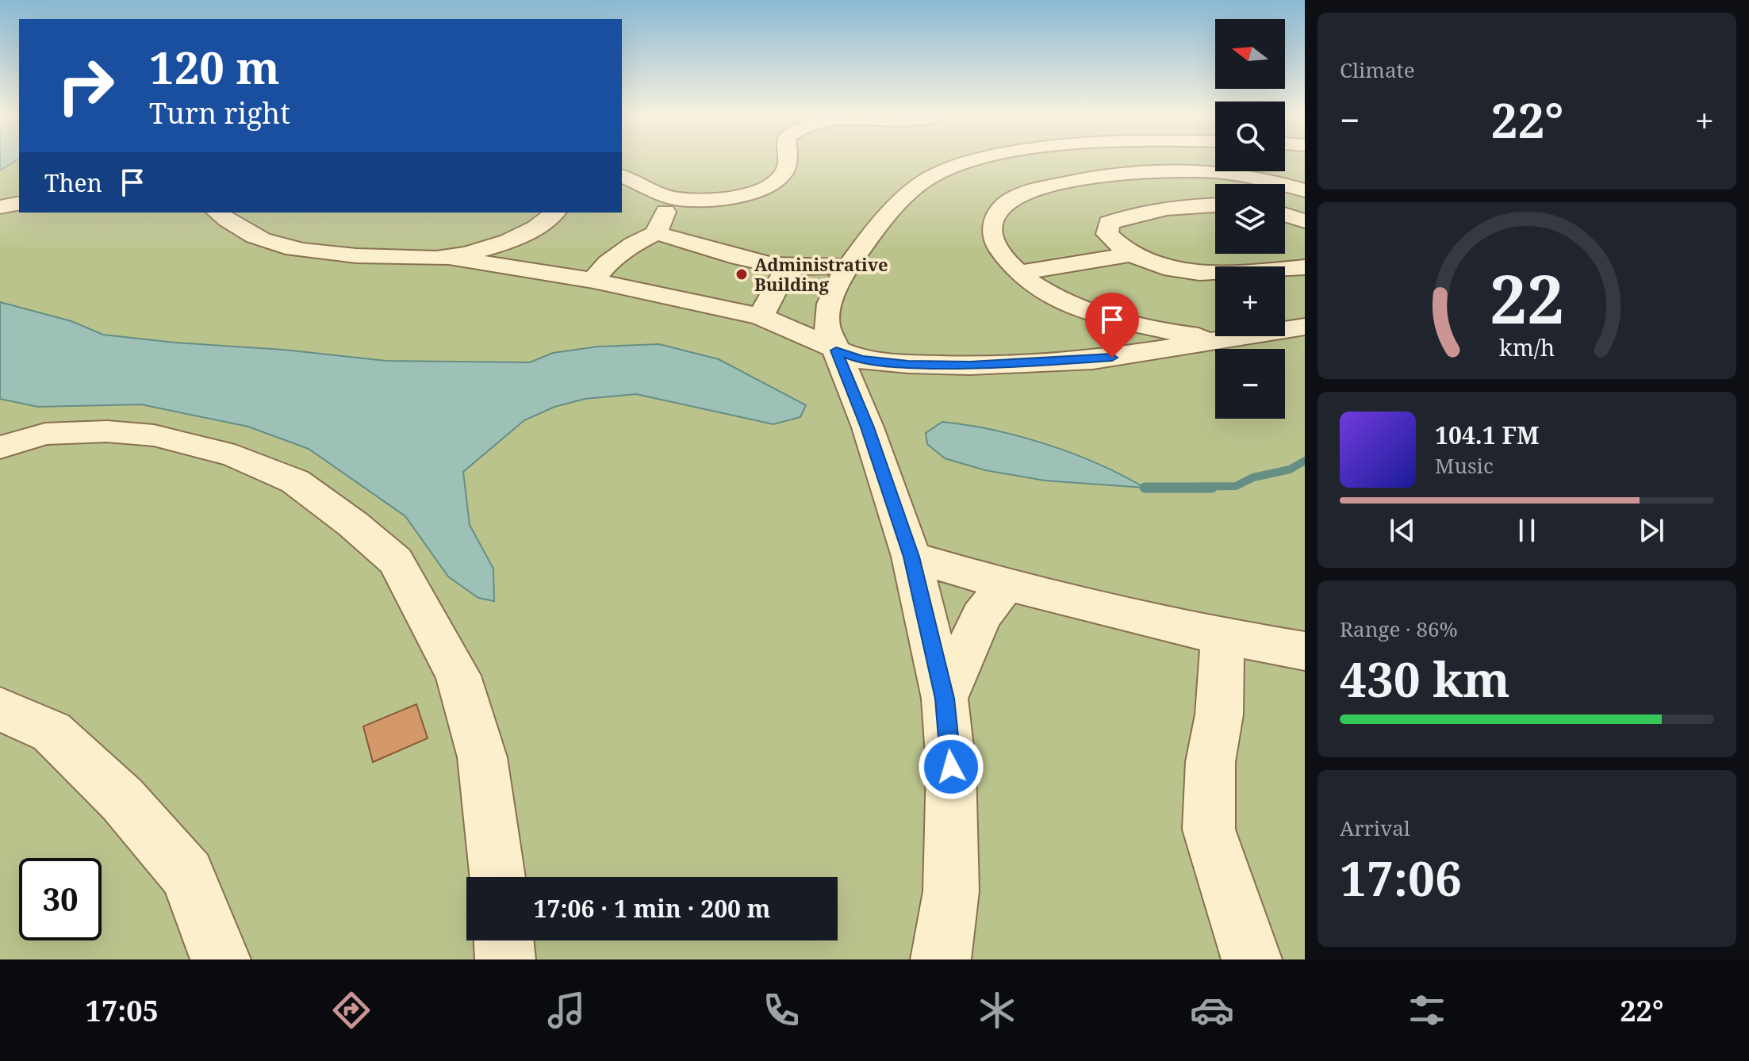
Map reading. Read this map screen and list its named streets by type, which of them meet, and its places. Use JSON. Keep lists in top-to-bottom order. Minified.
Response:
{"places":["Administrative Building"],"north":"left","page":{"tile":["Climate",["Range · 86%","430 km"],["Arrival","17:06"]],"map_buttons":["+","−"],"turn":["120 m","Turn right"],"heat":["−","22°","+"],"then":"Then","song":["104.1 FM","Music"],"limit":"30","trip":"17:06 · 1 min · 200 m","tabs":["17:05","22°"],"gauge":["22","km/h"]}}
